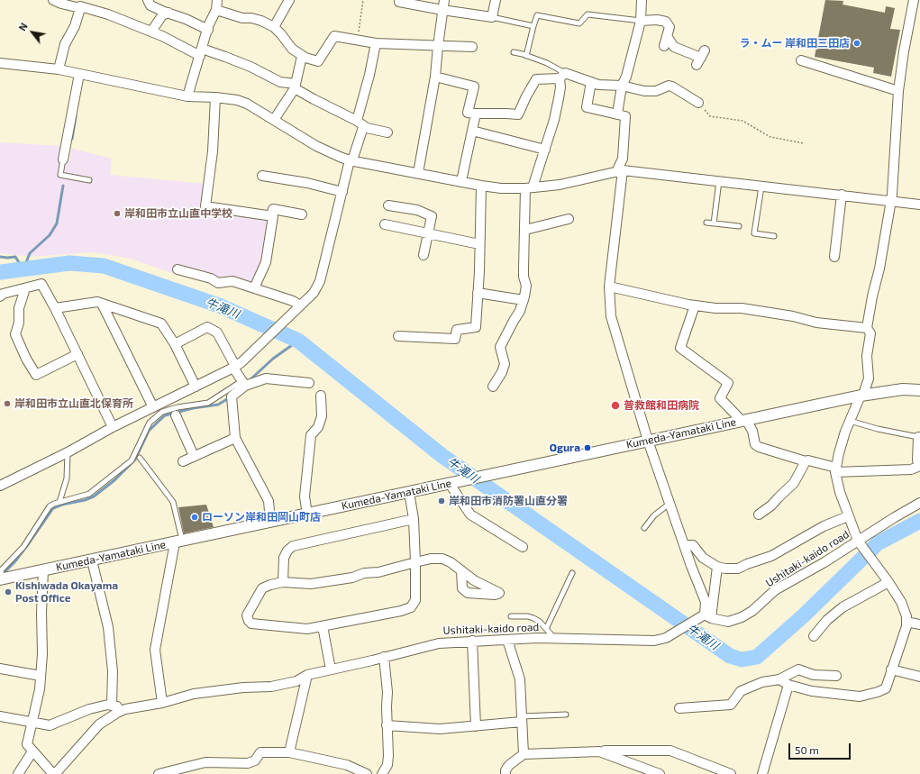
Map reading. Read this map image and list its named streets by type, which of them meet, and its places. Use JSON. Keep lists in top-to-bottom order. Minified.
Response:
{"streets":{"street":["Kumeda-Yamataki Line","Ushitaki-kaido road"]},"water":["牛滝川"],"places":["ラ・ムー 岸和田三田店","岸和田市立山直中学校","岸和田市立山直北保育所","普救館和田病院","Ogura","岸和田市消防署山直分署","ローソン岸和田岡山町店","Kishiwada Okayama Post Office"],"scale_bar":"50 m","north":"top left"}
